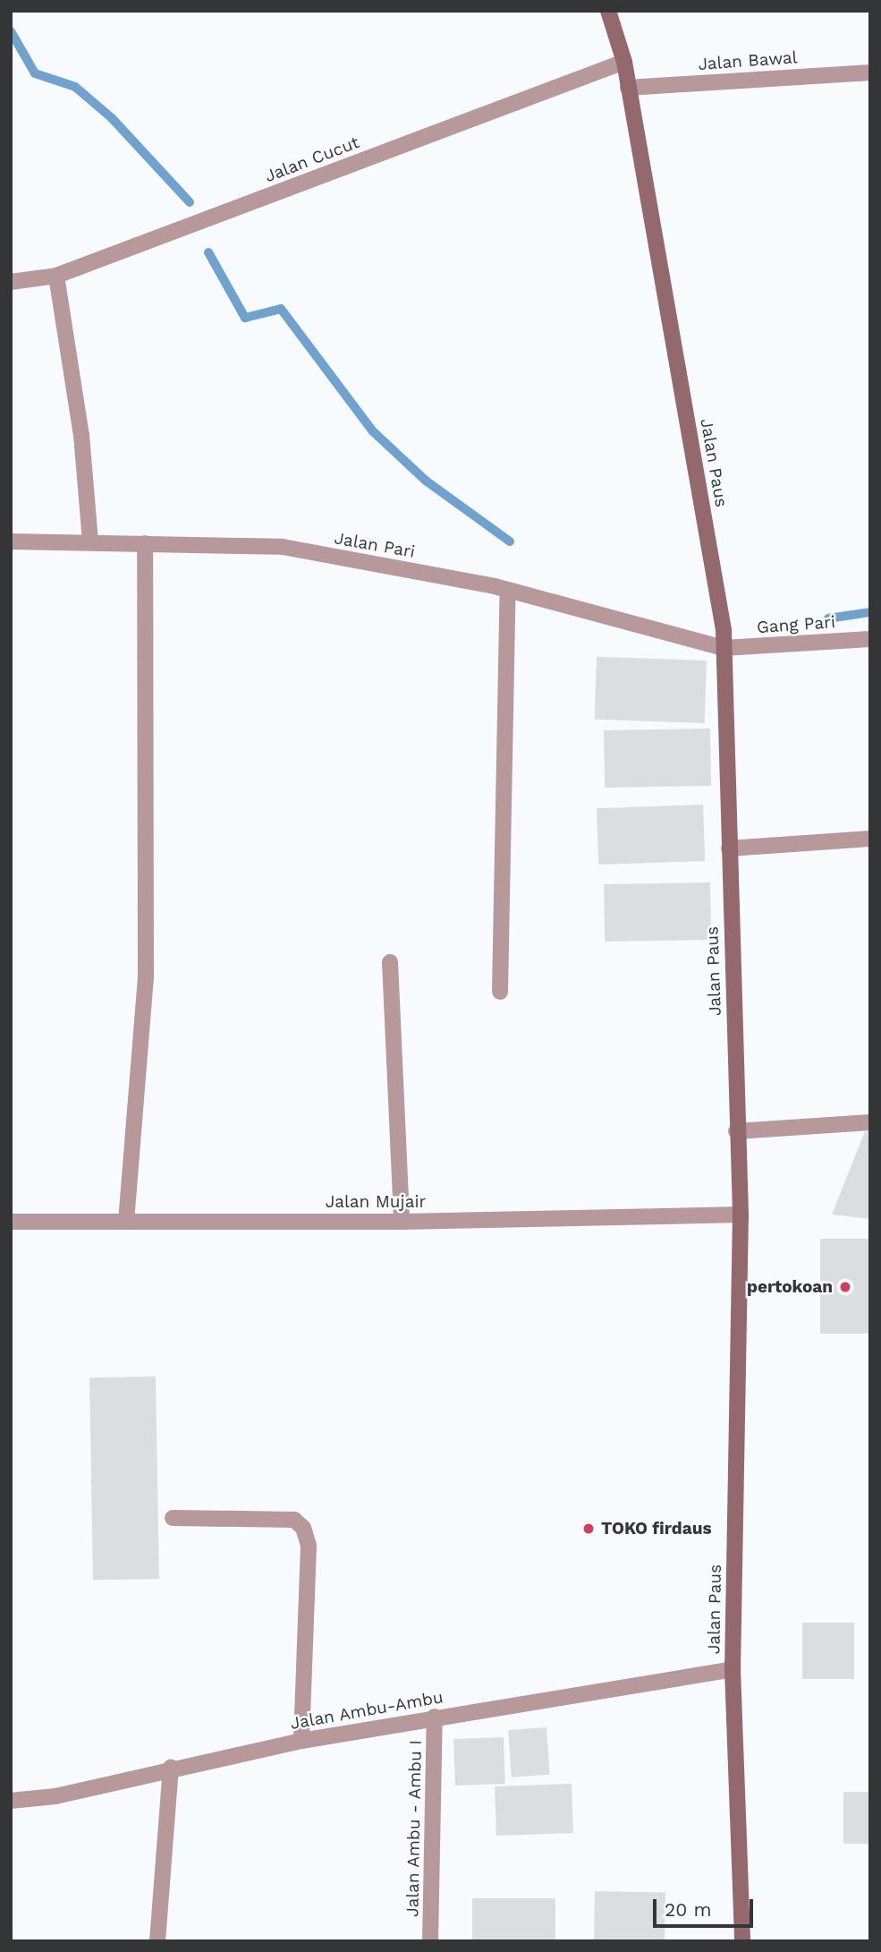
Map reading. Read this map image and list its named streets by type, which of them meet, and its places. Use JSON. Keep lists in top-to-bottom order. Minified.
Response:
{"streets":{"main road":["Jalan Paus"],"street":["Jalan Bawal","Jalan Cucut","Jalan Pari","Gang Pari","Jalan Mujair","Jalan Ambu-Ambu","Jalan Ambu - Ambu I"]},"crossings":[["Jalan Bawal","Jalan Paus"],["Jalan Cucut","Jalan Paus"],["Jalan Paus","Jalan Pari"],["Jalan Paus","Gang Pari"],["Jalan Paus","Jalan Mujair"],["Jalan Paus","Jalan Ambu-Ambu"],["Jalan Pari","Gang Pari"],["Jalan Ambu-Ambu","Jalan Ambu - Ambu I"]],"places":["pertokoan","TOKO firdaus"],"scale_bar":"20 m"}
